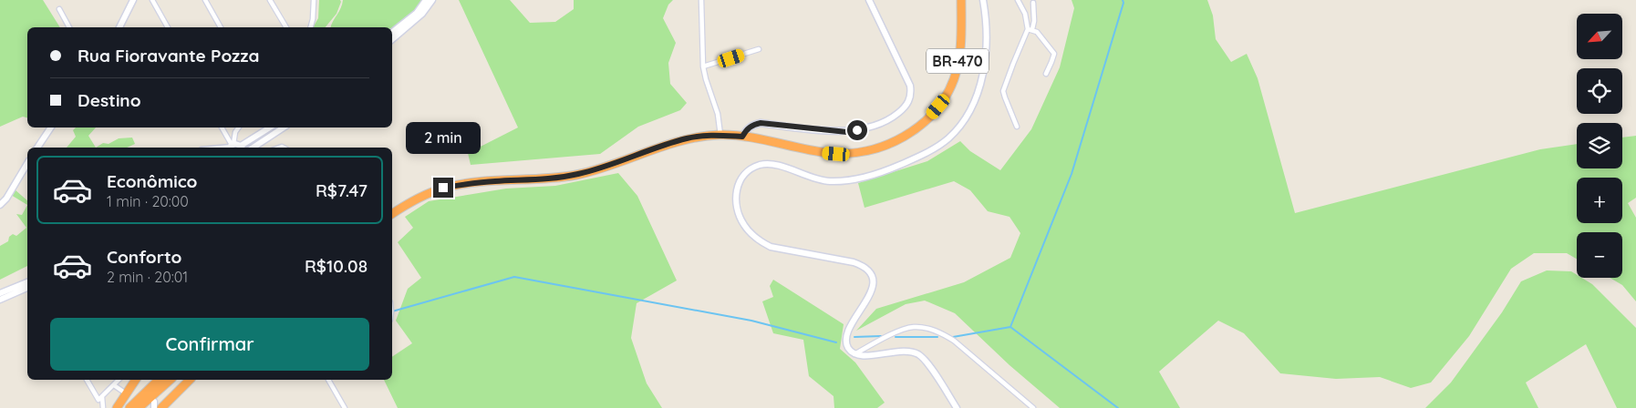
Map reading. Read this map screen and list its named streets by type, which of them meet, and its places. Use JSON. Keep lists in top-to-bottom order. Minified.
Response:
{"streets":{"highway":["BR-470"]},"north":"bottom left","page":{"map_buttons":["+","−"],"banner":["Rua Fioravante Pozza","Destino"],"bubble":"2 min","list":[{"name":"Econômico","note":"1 min · 20:00","value":"R$7.47"},{"name":"Conforto","note":"2 min · 20:01","value":"R$10.08"}],"buttons":"Confirmar"}}
